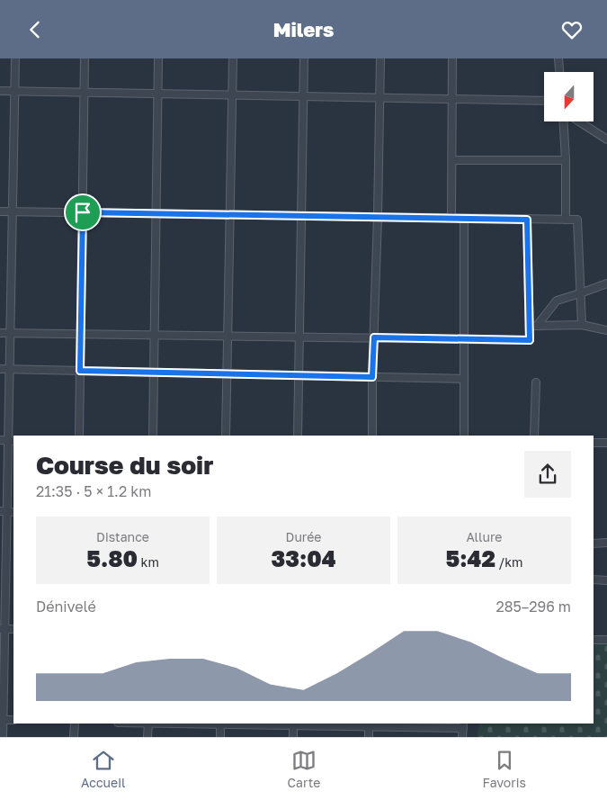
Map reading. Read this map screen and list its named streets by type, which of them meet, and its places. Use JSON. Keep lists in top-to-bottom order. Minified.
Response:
{"north":"bottom","page":{"header":"Milers","heading":["Course du soir","21:35 · 5 × 1.2 km"],"stats":[["Distance","5.80 km"],["Durée","33:04"],["Allure","5:42 /km"]],"chart":["Dénivelé","285–296 m"],"tabs":["Accueil","Carte","Favoris"]}}
